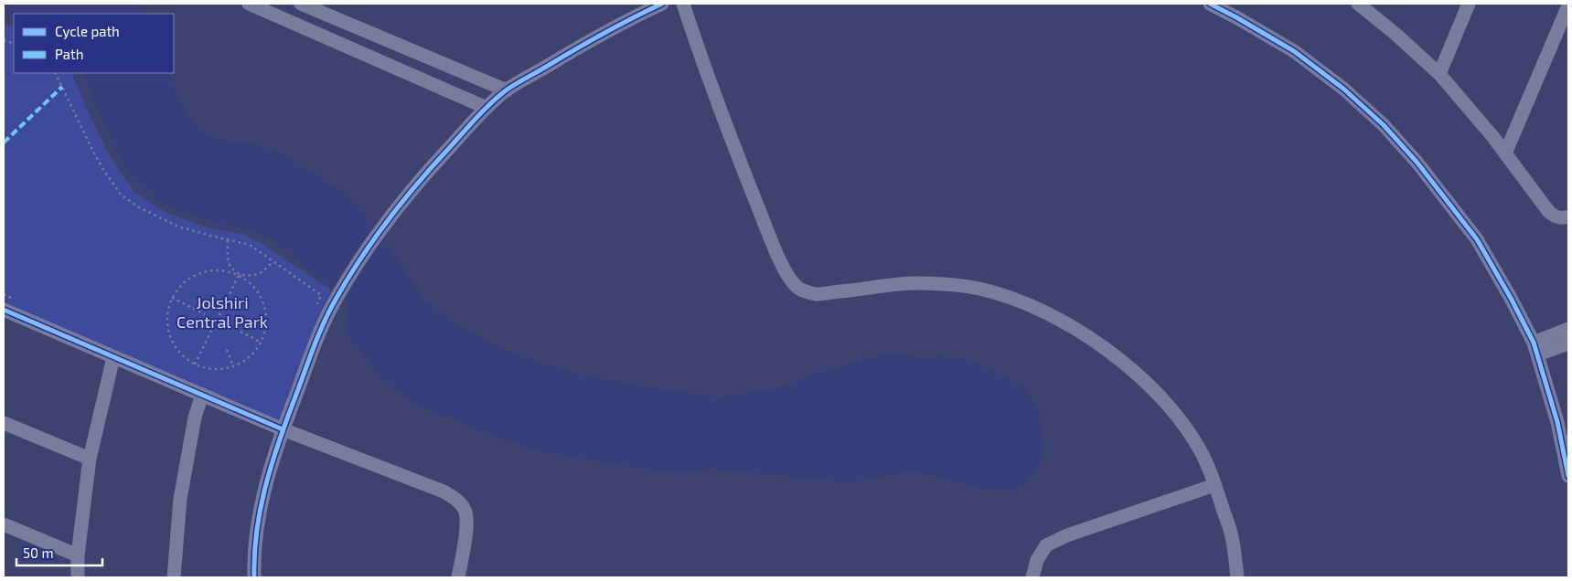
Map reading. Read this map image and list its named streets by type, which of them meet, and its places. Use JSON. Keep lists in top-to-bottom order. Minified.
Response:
{"parks":["Jolshiri Central Park"],"legend":["Cycle path","Path"],"scale_bar":"50 m"}
